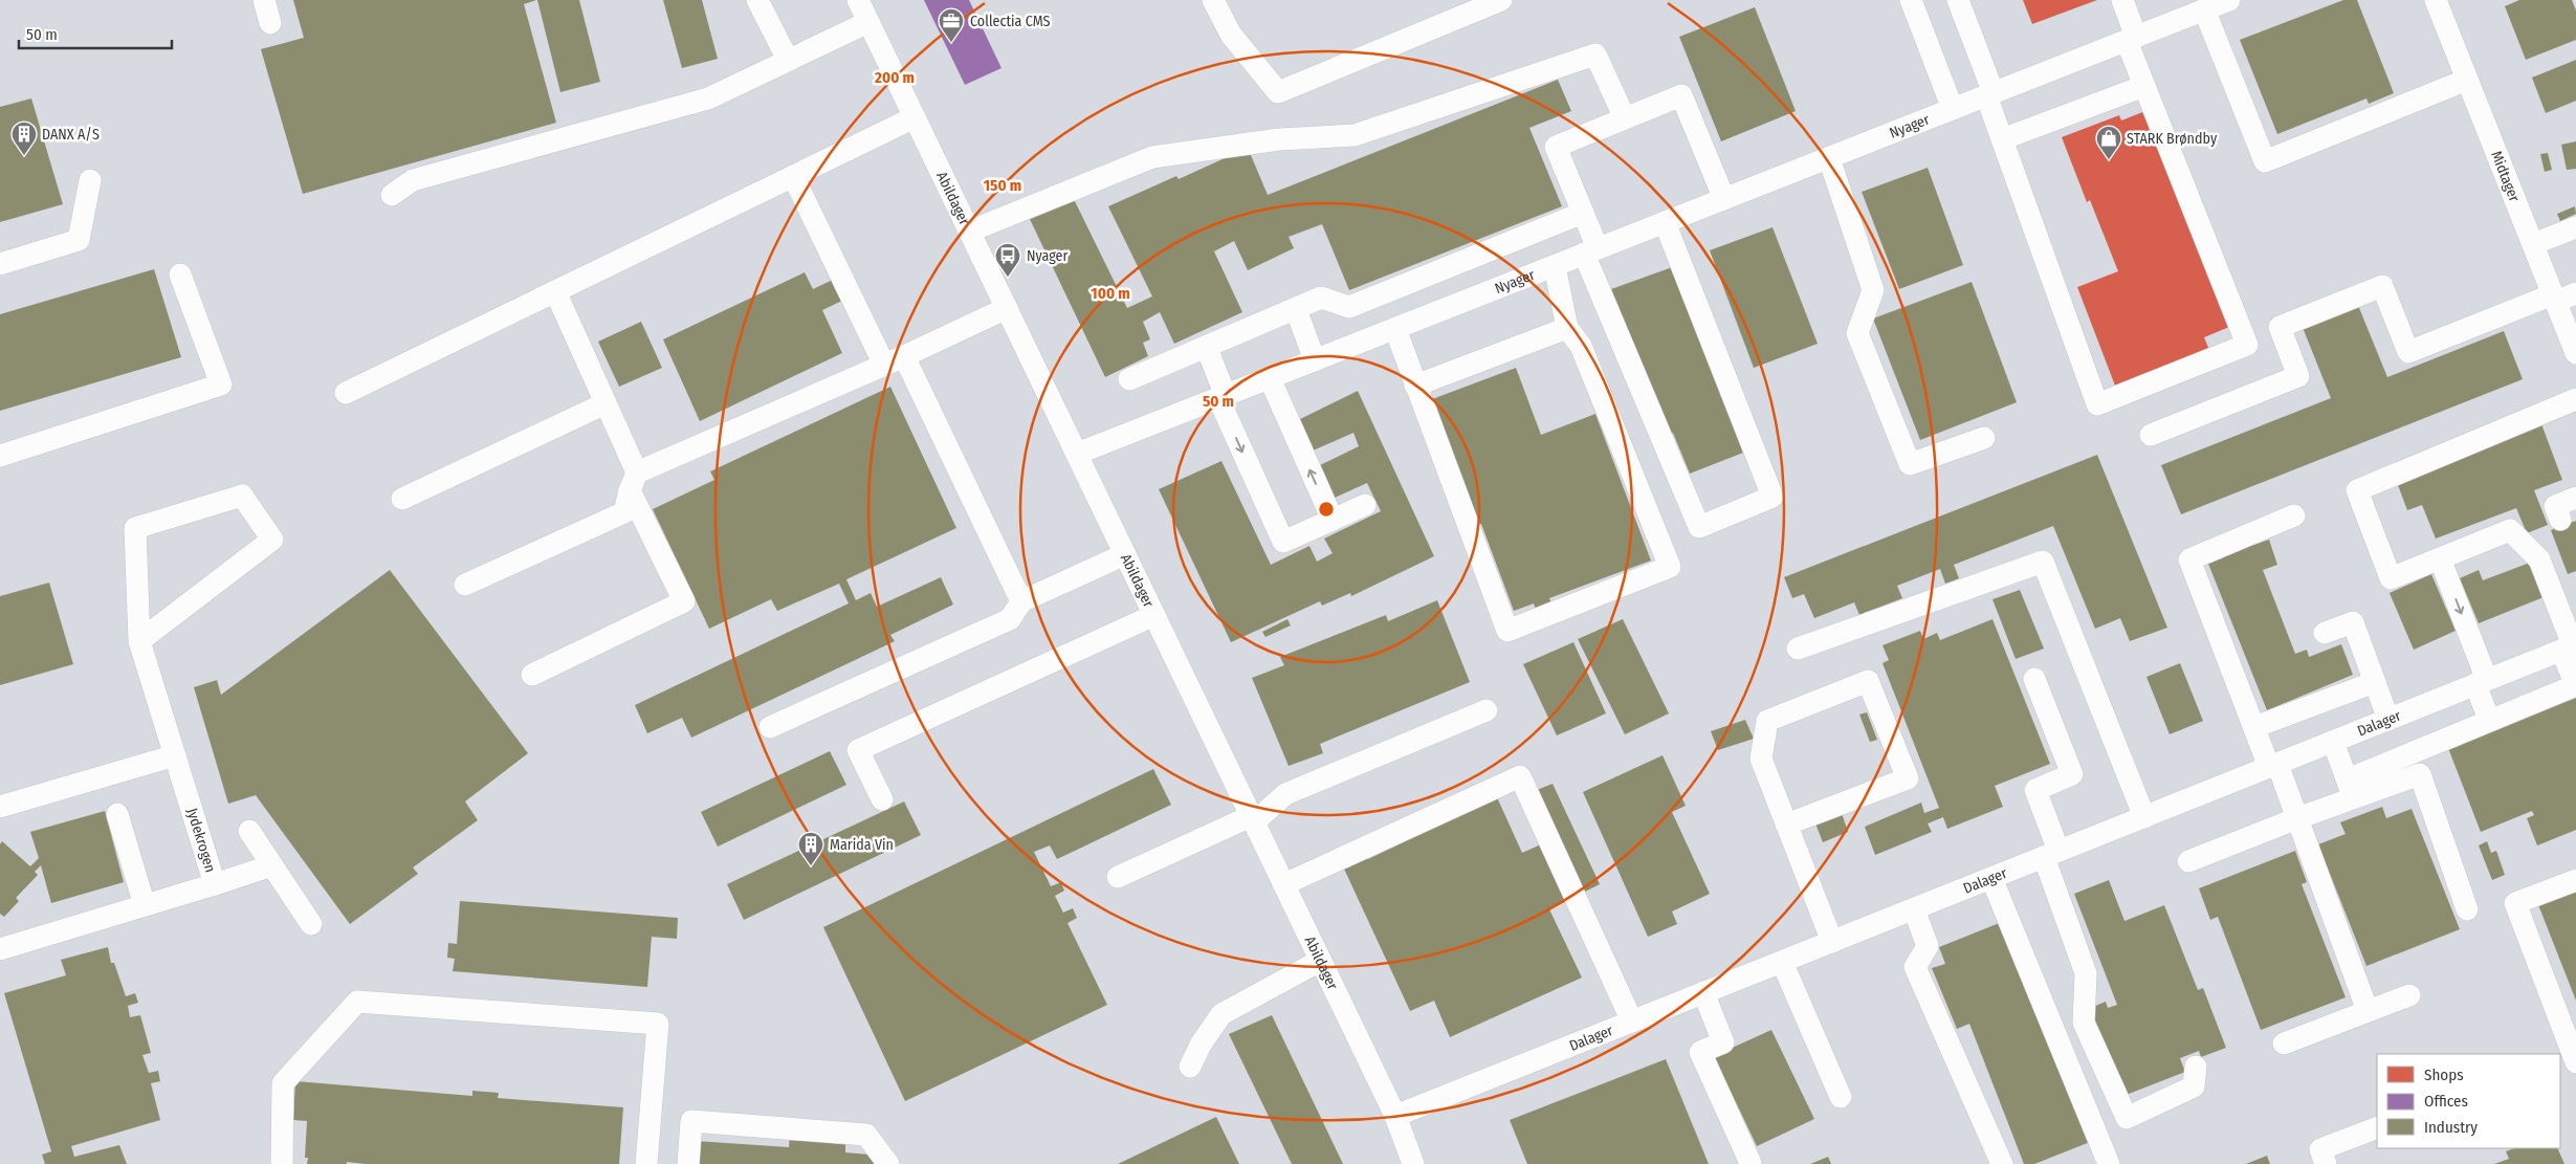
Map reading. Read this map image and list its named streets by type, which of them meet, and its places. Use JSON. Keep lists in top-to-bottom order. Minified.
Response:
{"streets":{"street":["Nyager","Midtager","Abildager","Dalager","Jydekrogen"]},"crossings":[["Nyager","Abildager"],["Abildager","Dalager"]],"places":{"office":["Collectia CMS"],"building":["DANX A/S","Marida Vin"],"shop":["STARK Brøndby"],"bus stop":["Nyager"]},"legend":["Shops","Offices","Industry"],"scale_bar":"50 m","rings":["200 m","150 m","100 m","50 m"]}
